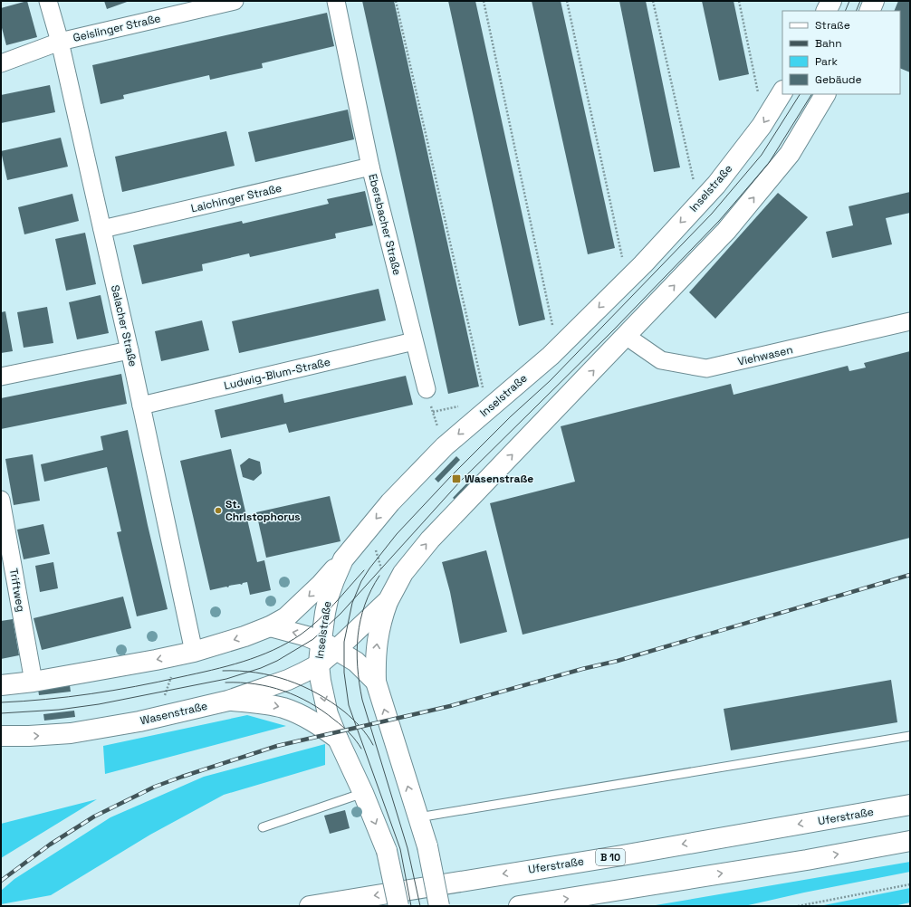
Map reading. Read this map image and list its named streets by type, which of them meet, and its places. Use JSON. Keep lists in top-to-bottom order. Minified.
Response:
{"streets":{"main road":["Inselstraße","Wasenstraße","Uferstraße","B 10"],"street":["Geislinger Straße","Laichinger Straße","Ebersbacher Straße","Salacher Straße","Viehwasen","Ludwig-Blum-Straße","Triftweg"]},"crossings":[["Geislinger Straße","Salacher Straße"],["Inselstraße","Wasenstraße"],["Laichinger Straße","Ebersbacher Straße"],["Laichinger Straße","Salacher Straße"],["Ebersbacher Straße","Ludwig-Blum-Straße"],["Salacher Straße","Ludwig-Blum-Straße"],["Viehwasen","Wasenstraße"]],"places":{"transit":["Wasenstraße"],"other":["St. Christophorus"]},"legend":["Straße","Bahn","Park","Gebäude"]}
